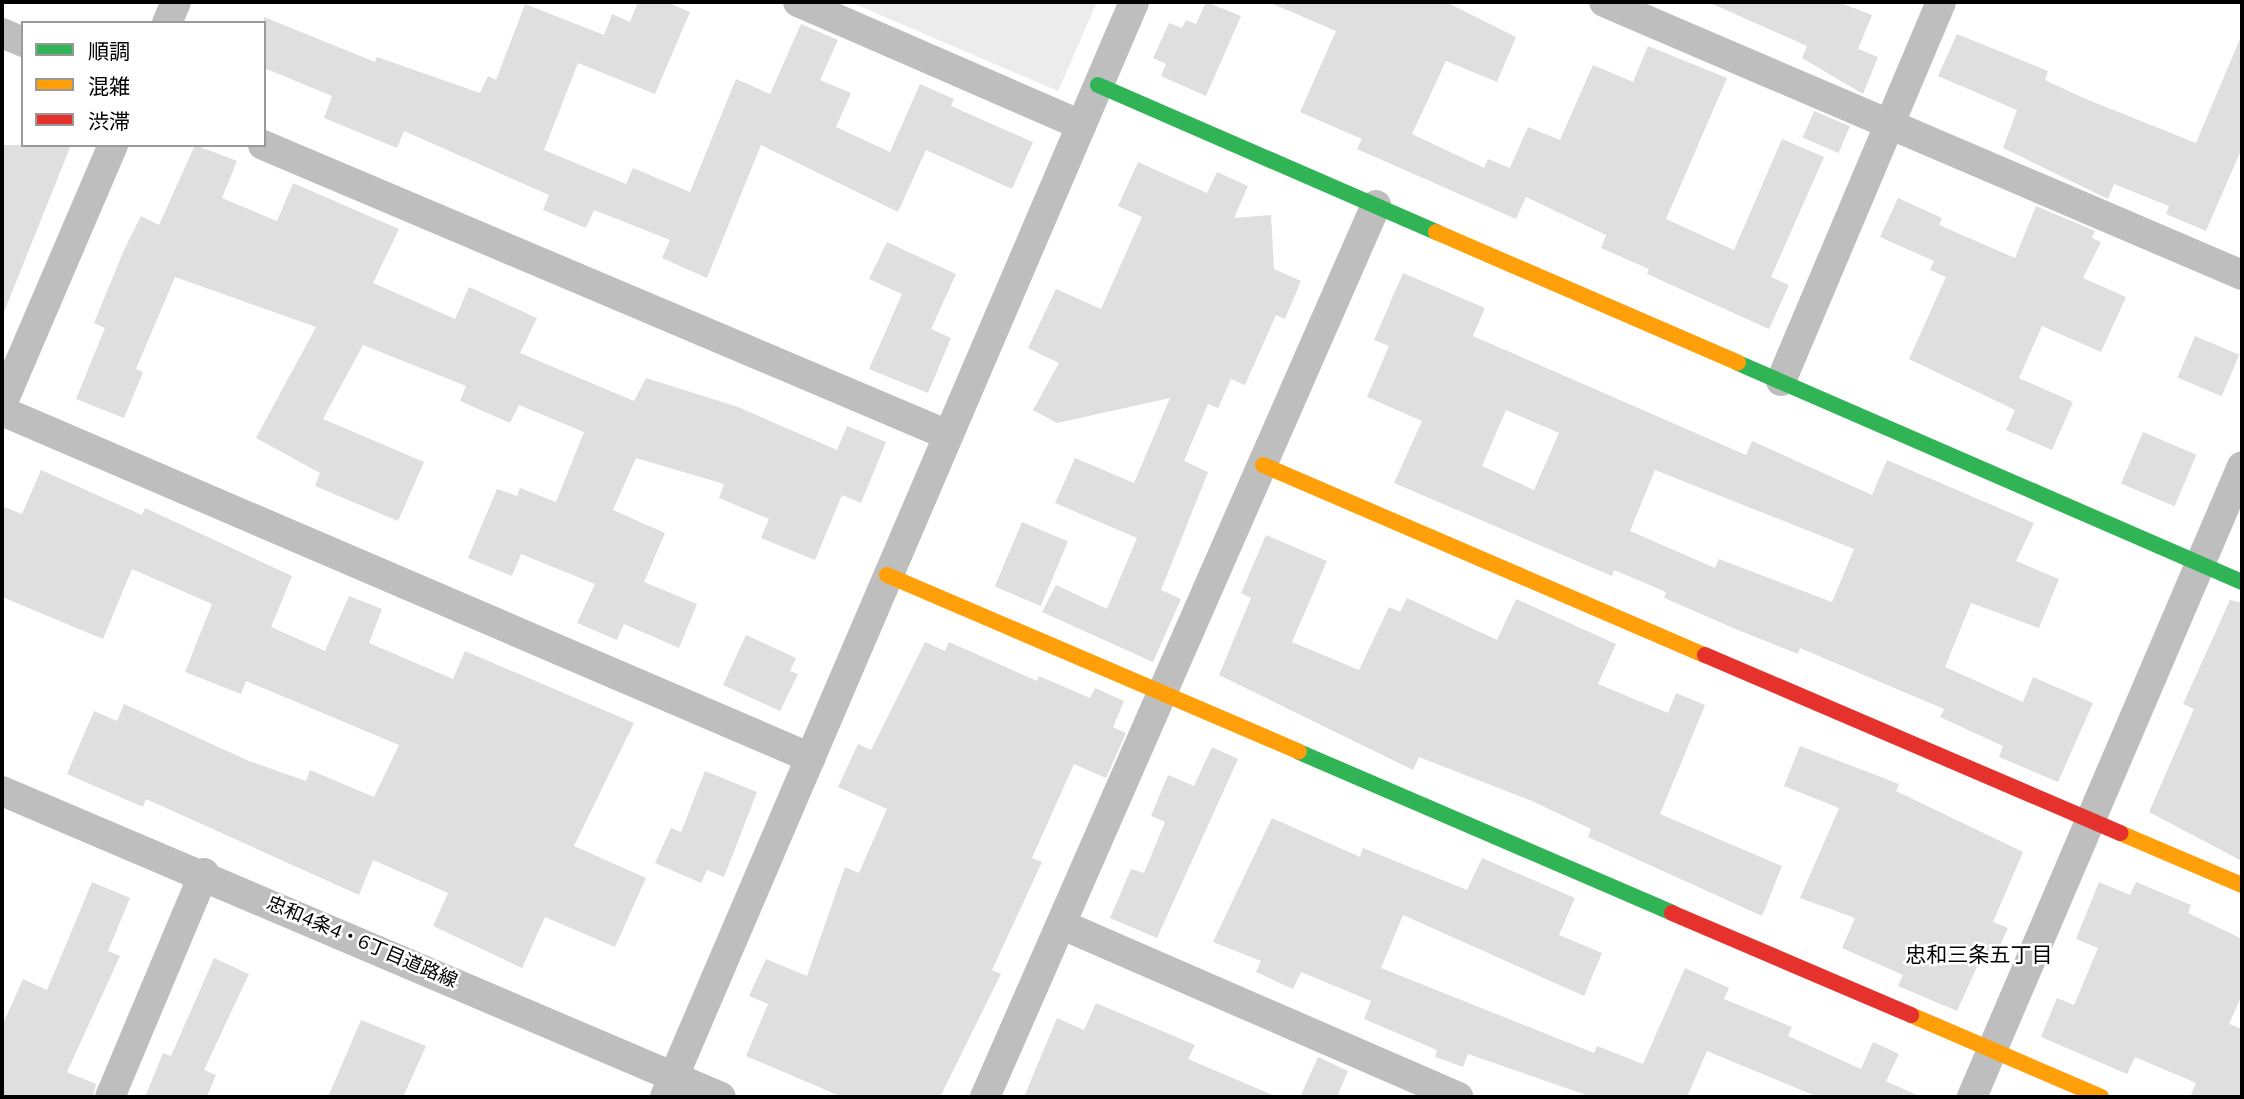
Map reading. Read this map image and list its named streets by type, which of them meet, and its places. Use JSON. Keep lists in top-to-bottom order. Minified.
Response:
{"streets":{"street":["忠和4条4・6丁目道路線"]},"districts":["忠和三条五丁目"],"legend":["順調","混雑","渋滞"]}
